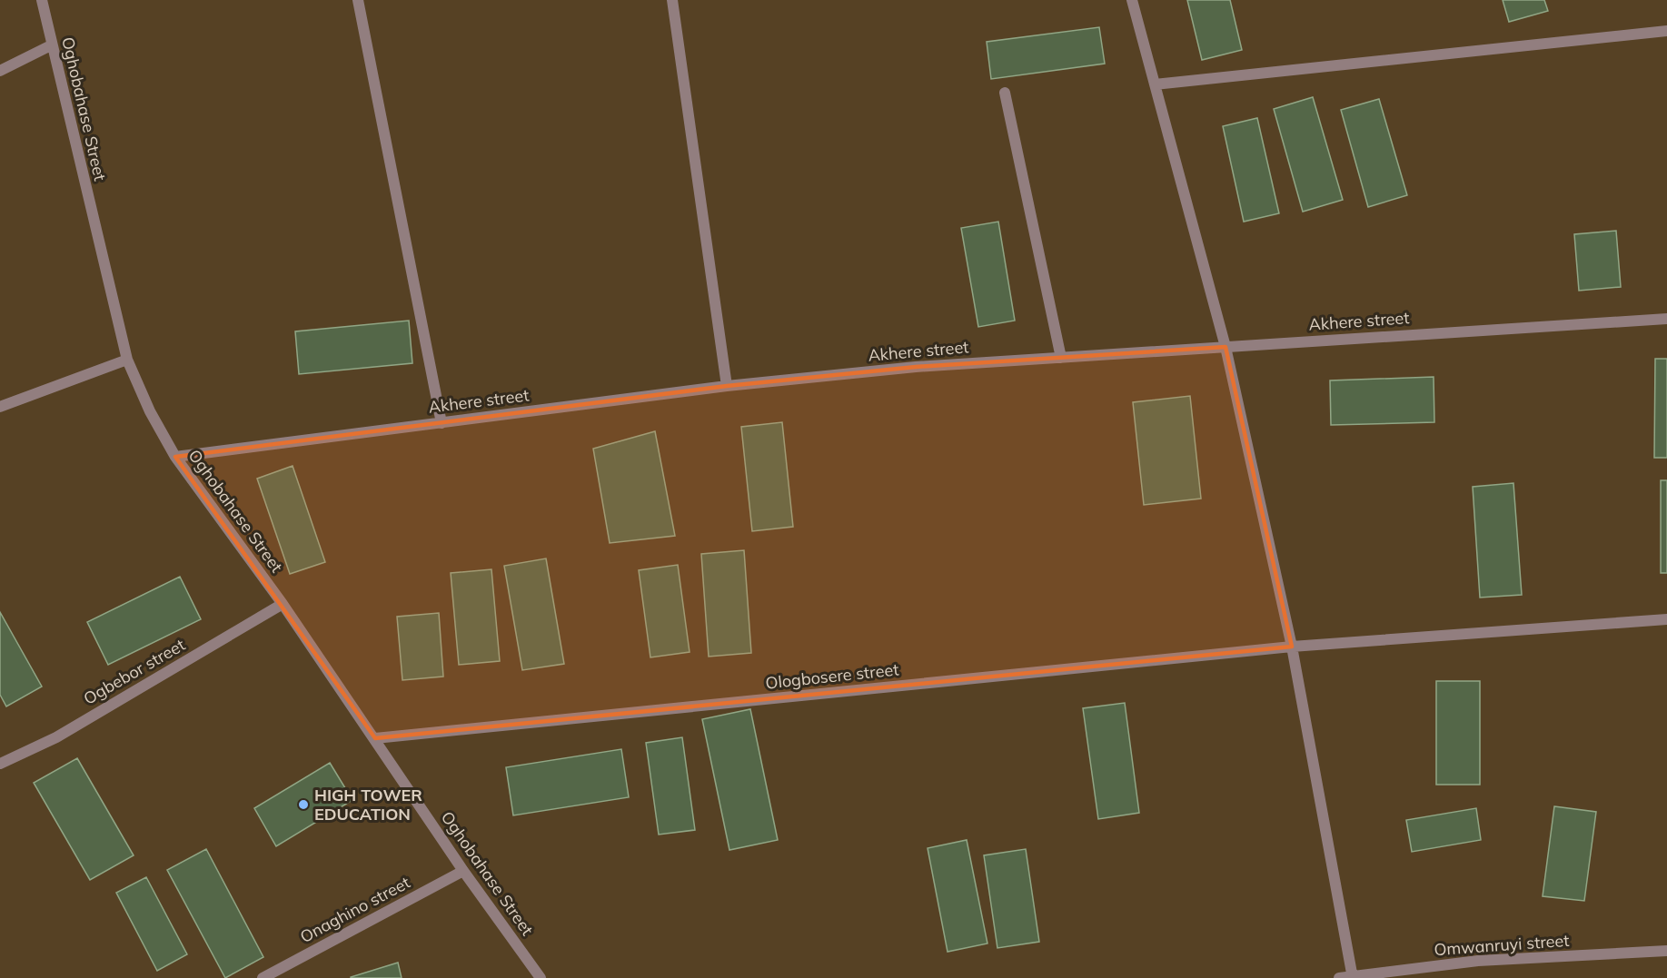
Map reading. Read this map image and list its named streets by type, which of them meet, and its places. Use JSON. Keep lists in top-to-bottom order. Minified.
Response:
{"streets":{"street":["Oghobahase Street","Akhere street","Ogbebor street","Ologbosere street","Onaghino street","Omwanruyi street"]},"crossings":[["Oghobahase Street","Akhere street"],["Oghobahase Street","Ogbebor street"],["Oghobahase Street","Ologbosere street"],["Oghobahase Street","Onaghino street"]],"places":["HIGH TOWER EDUCATION"]}
